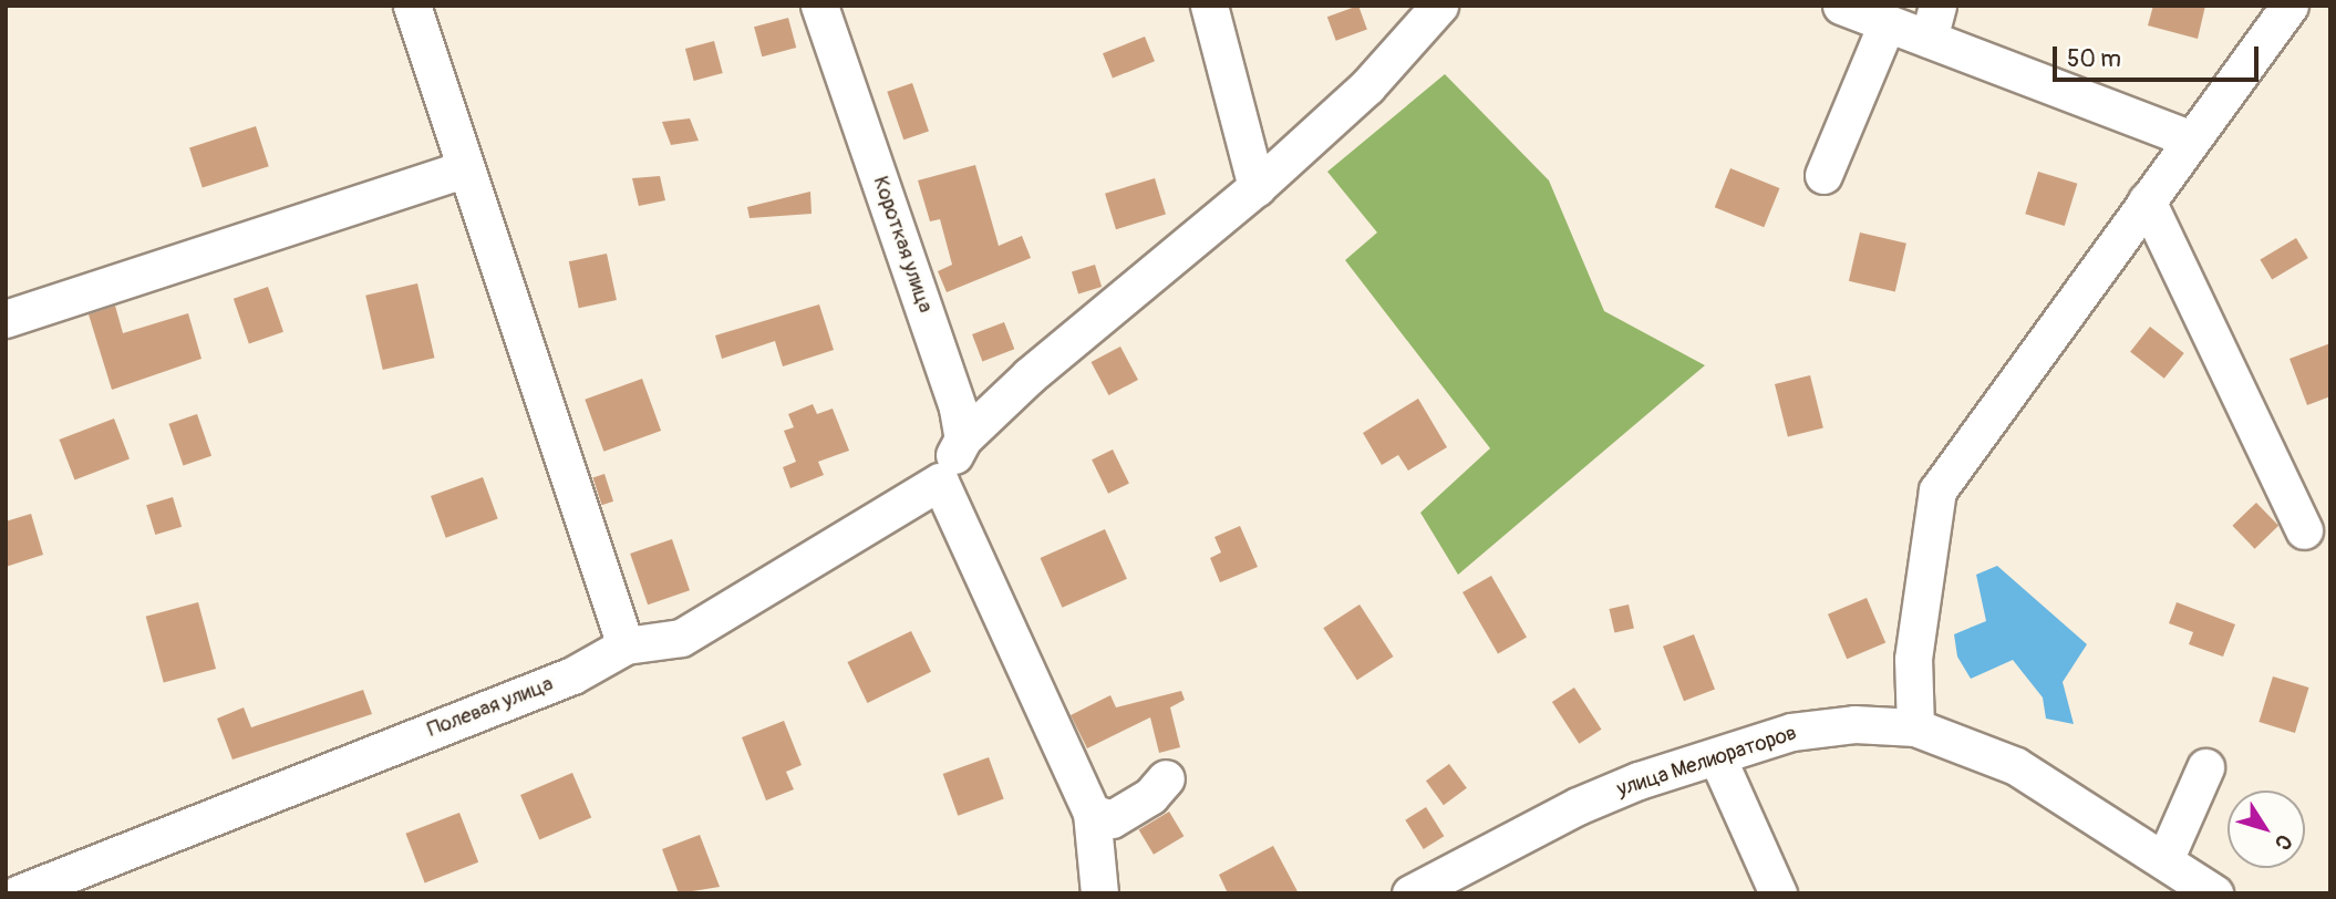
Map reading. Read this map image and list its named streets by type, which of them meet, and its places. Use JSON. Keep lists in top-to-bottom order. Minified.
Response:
{"streets":{"street":["Короткая улица","Полевая улица","улица Мелиораторов"]},"scale_bar":"50 m","north":"bottom right"}
